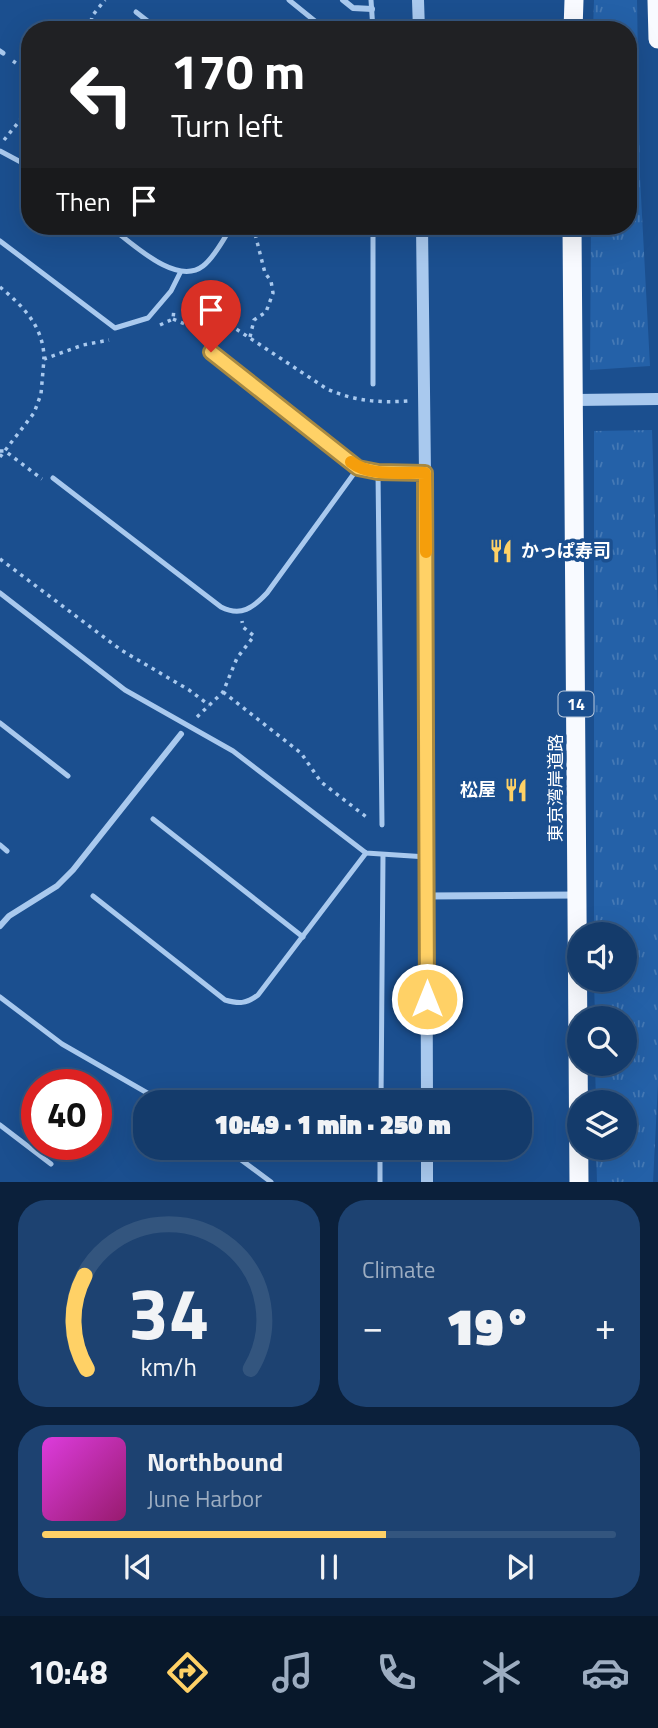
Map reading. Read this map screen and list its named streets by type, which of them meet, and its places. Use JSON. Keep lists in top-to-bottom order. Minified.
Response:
{"streets":{"highway":["14","東京湾岸道路"]},"places":{"restaurant":["かっぱ寿司","松屋"]},"page":{"turn":["170 m","Turn left"],"then":"Then","limit":"40","trip":"10:49 · 1 min · 250 m","tile":"Climate","heat":["−","19°","+"],"song":["Northbound","June Harbor"],"tabs":"10:48","gauge":["34","km/h"]}}
